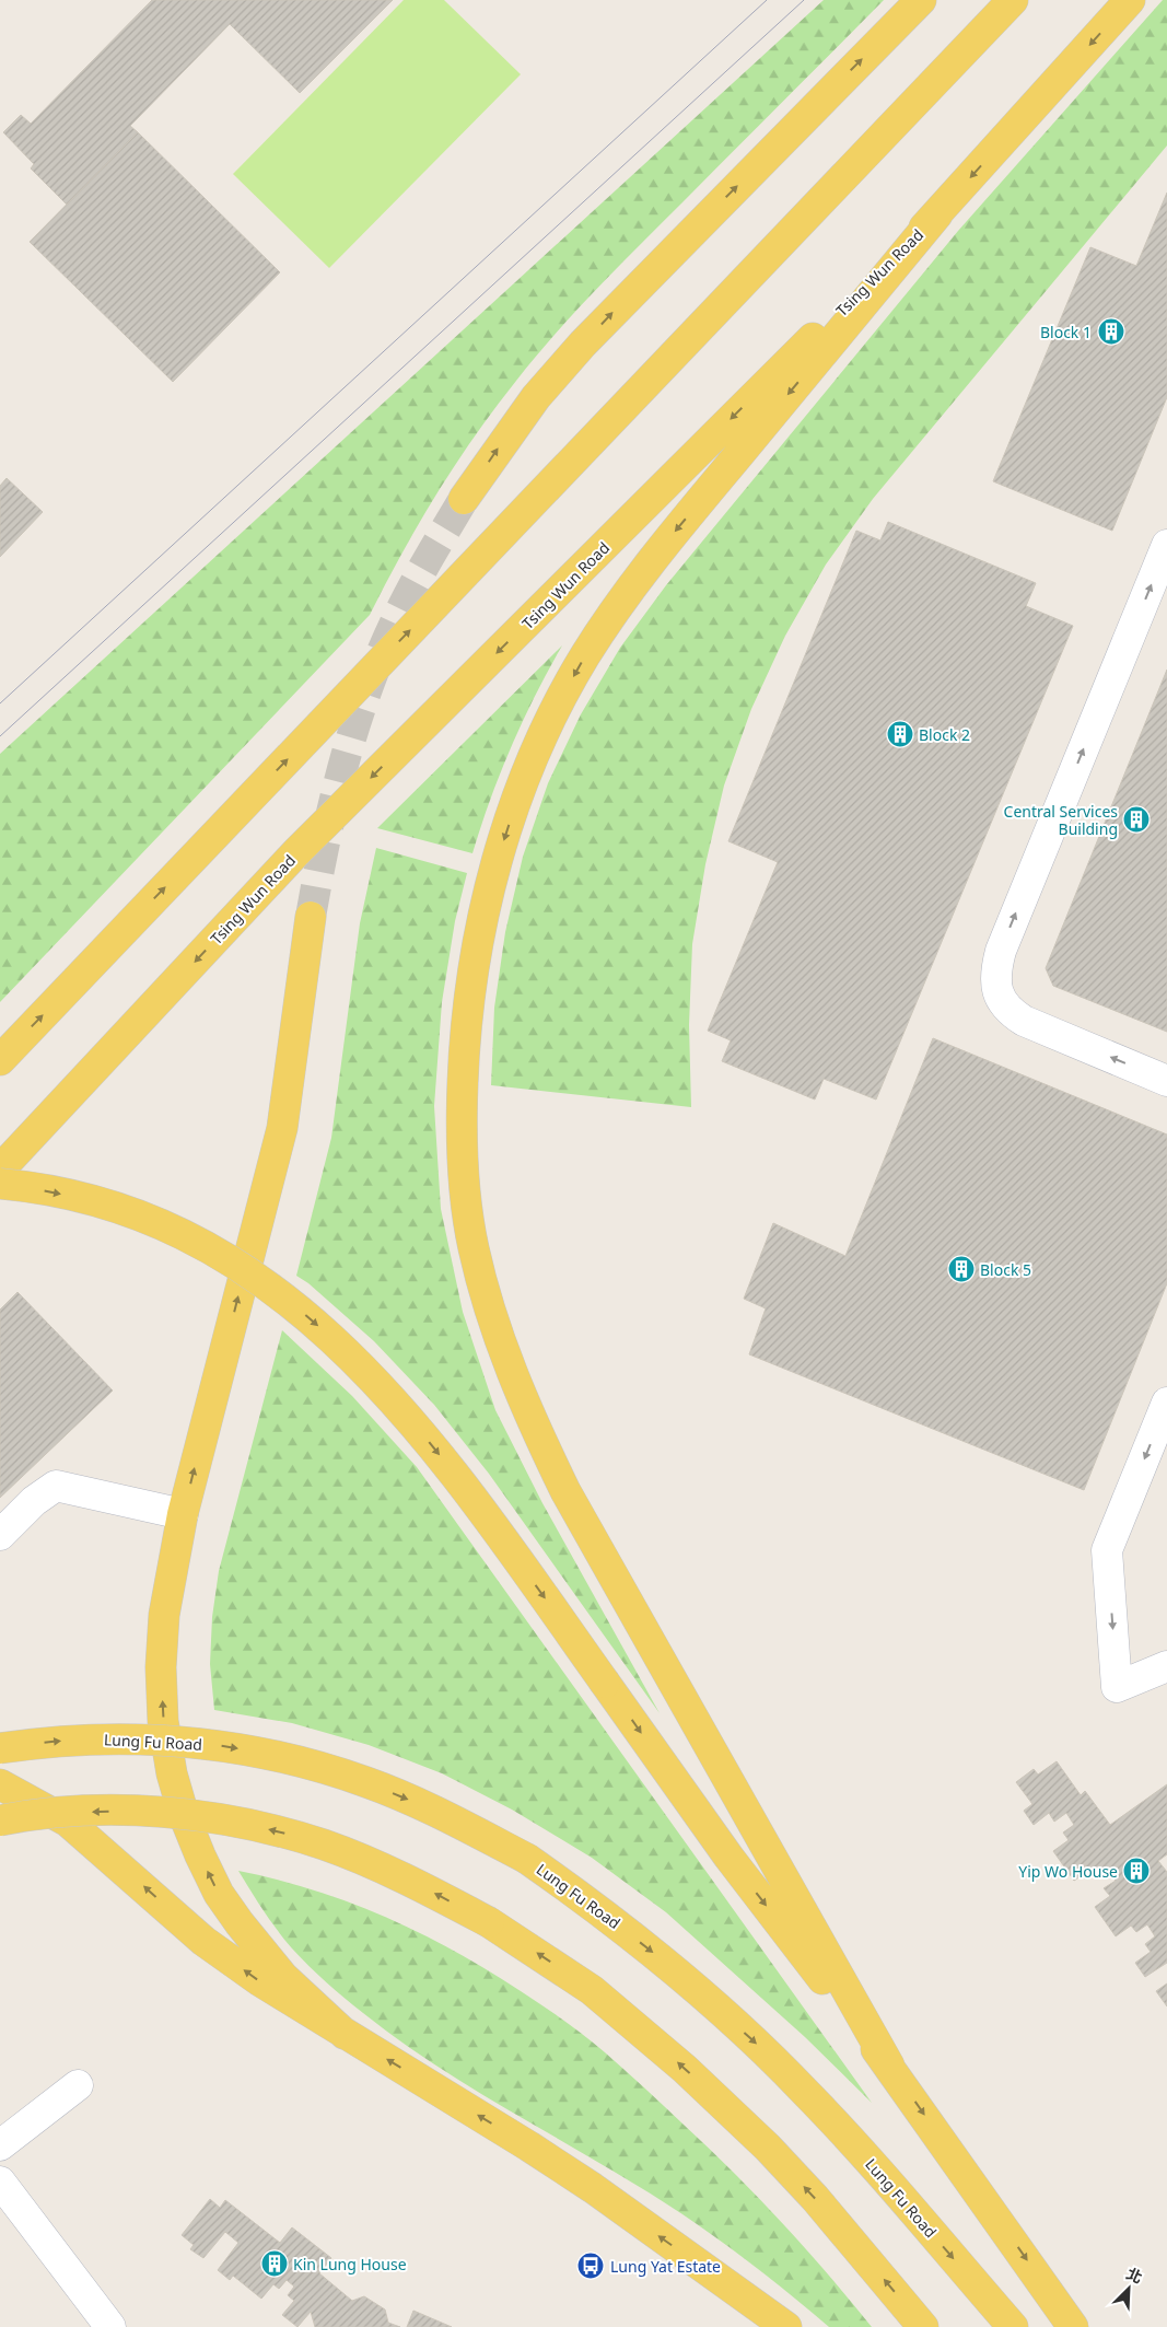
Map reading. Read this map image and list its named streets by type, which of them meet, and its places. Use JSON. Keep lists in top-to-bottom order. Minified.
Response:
{"streets":{"main road":["Tsing Wun Road","Lung Fu Road"]},"places":{"building":["Block 1","Block 2","Central Services Building","Block 5","Yip Wo House","Kin Lung House"],"bus stop":["Lung Yat Estate"]},"north":"top right"}
